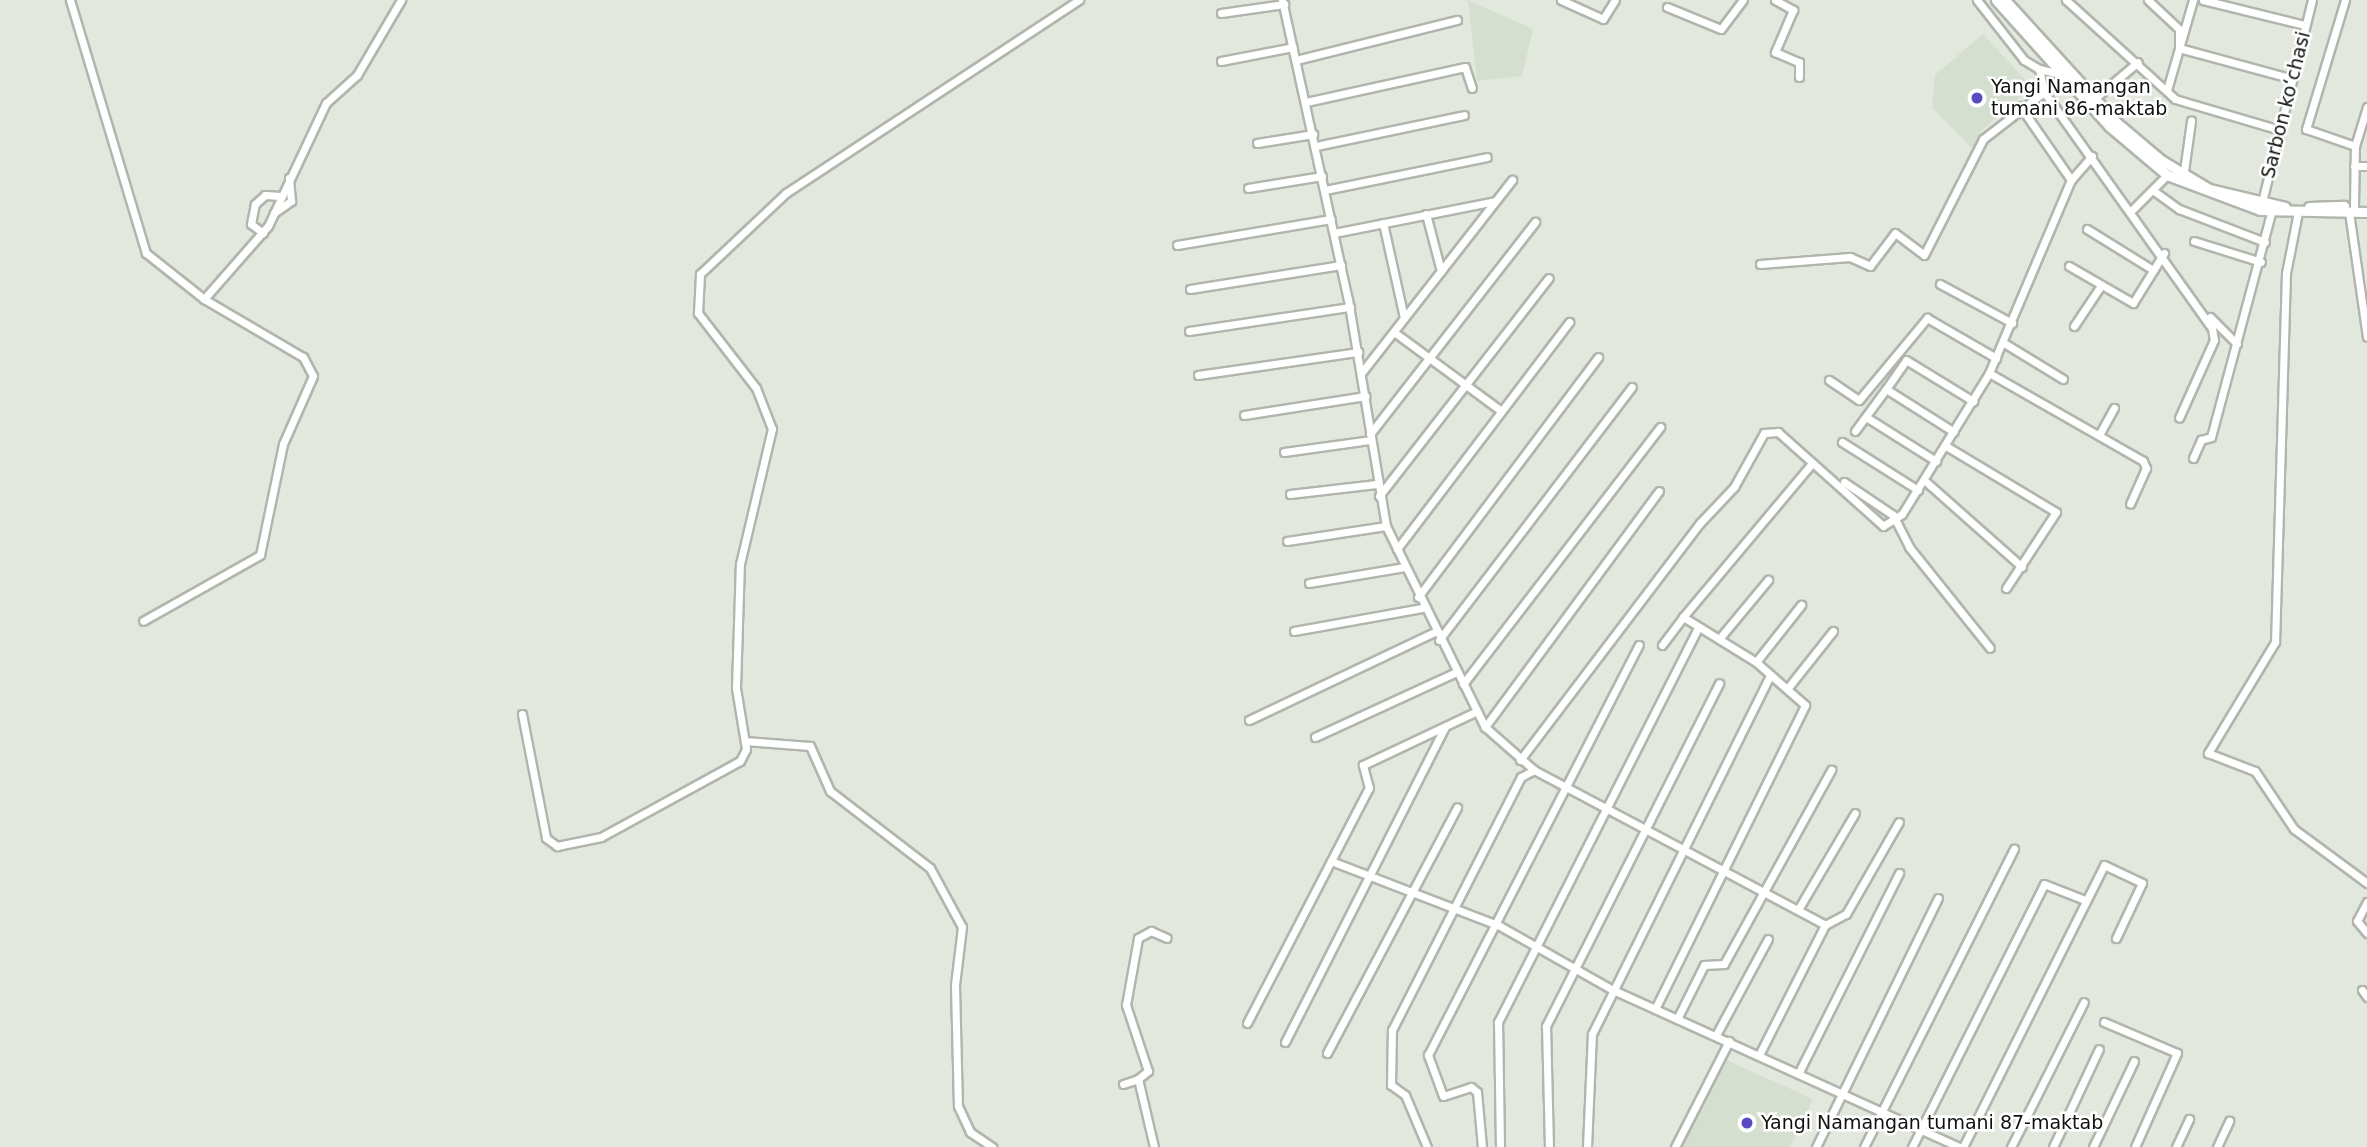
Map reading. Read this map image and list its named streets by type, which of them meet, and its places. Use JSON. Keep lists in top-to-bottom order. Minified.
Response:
{"streets":{"street":["Sarbon koʻchasi"]},"places":["Yangi Namangan tumani 86-maktab","Yangi Namangan tumani 87-maktab"]}
